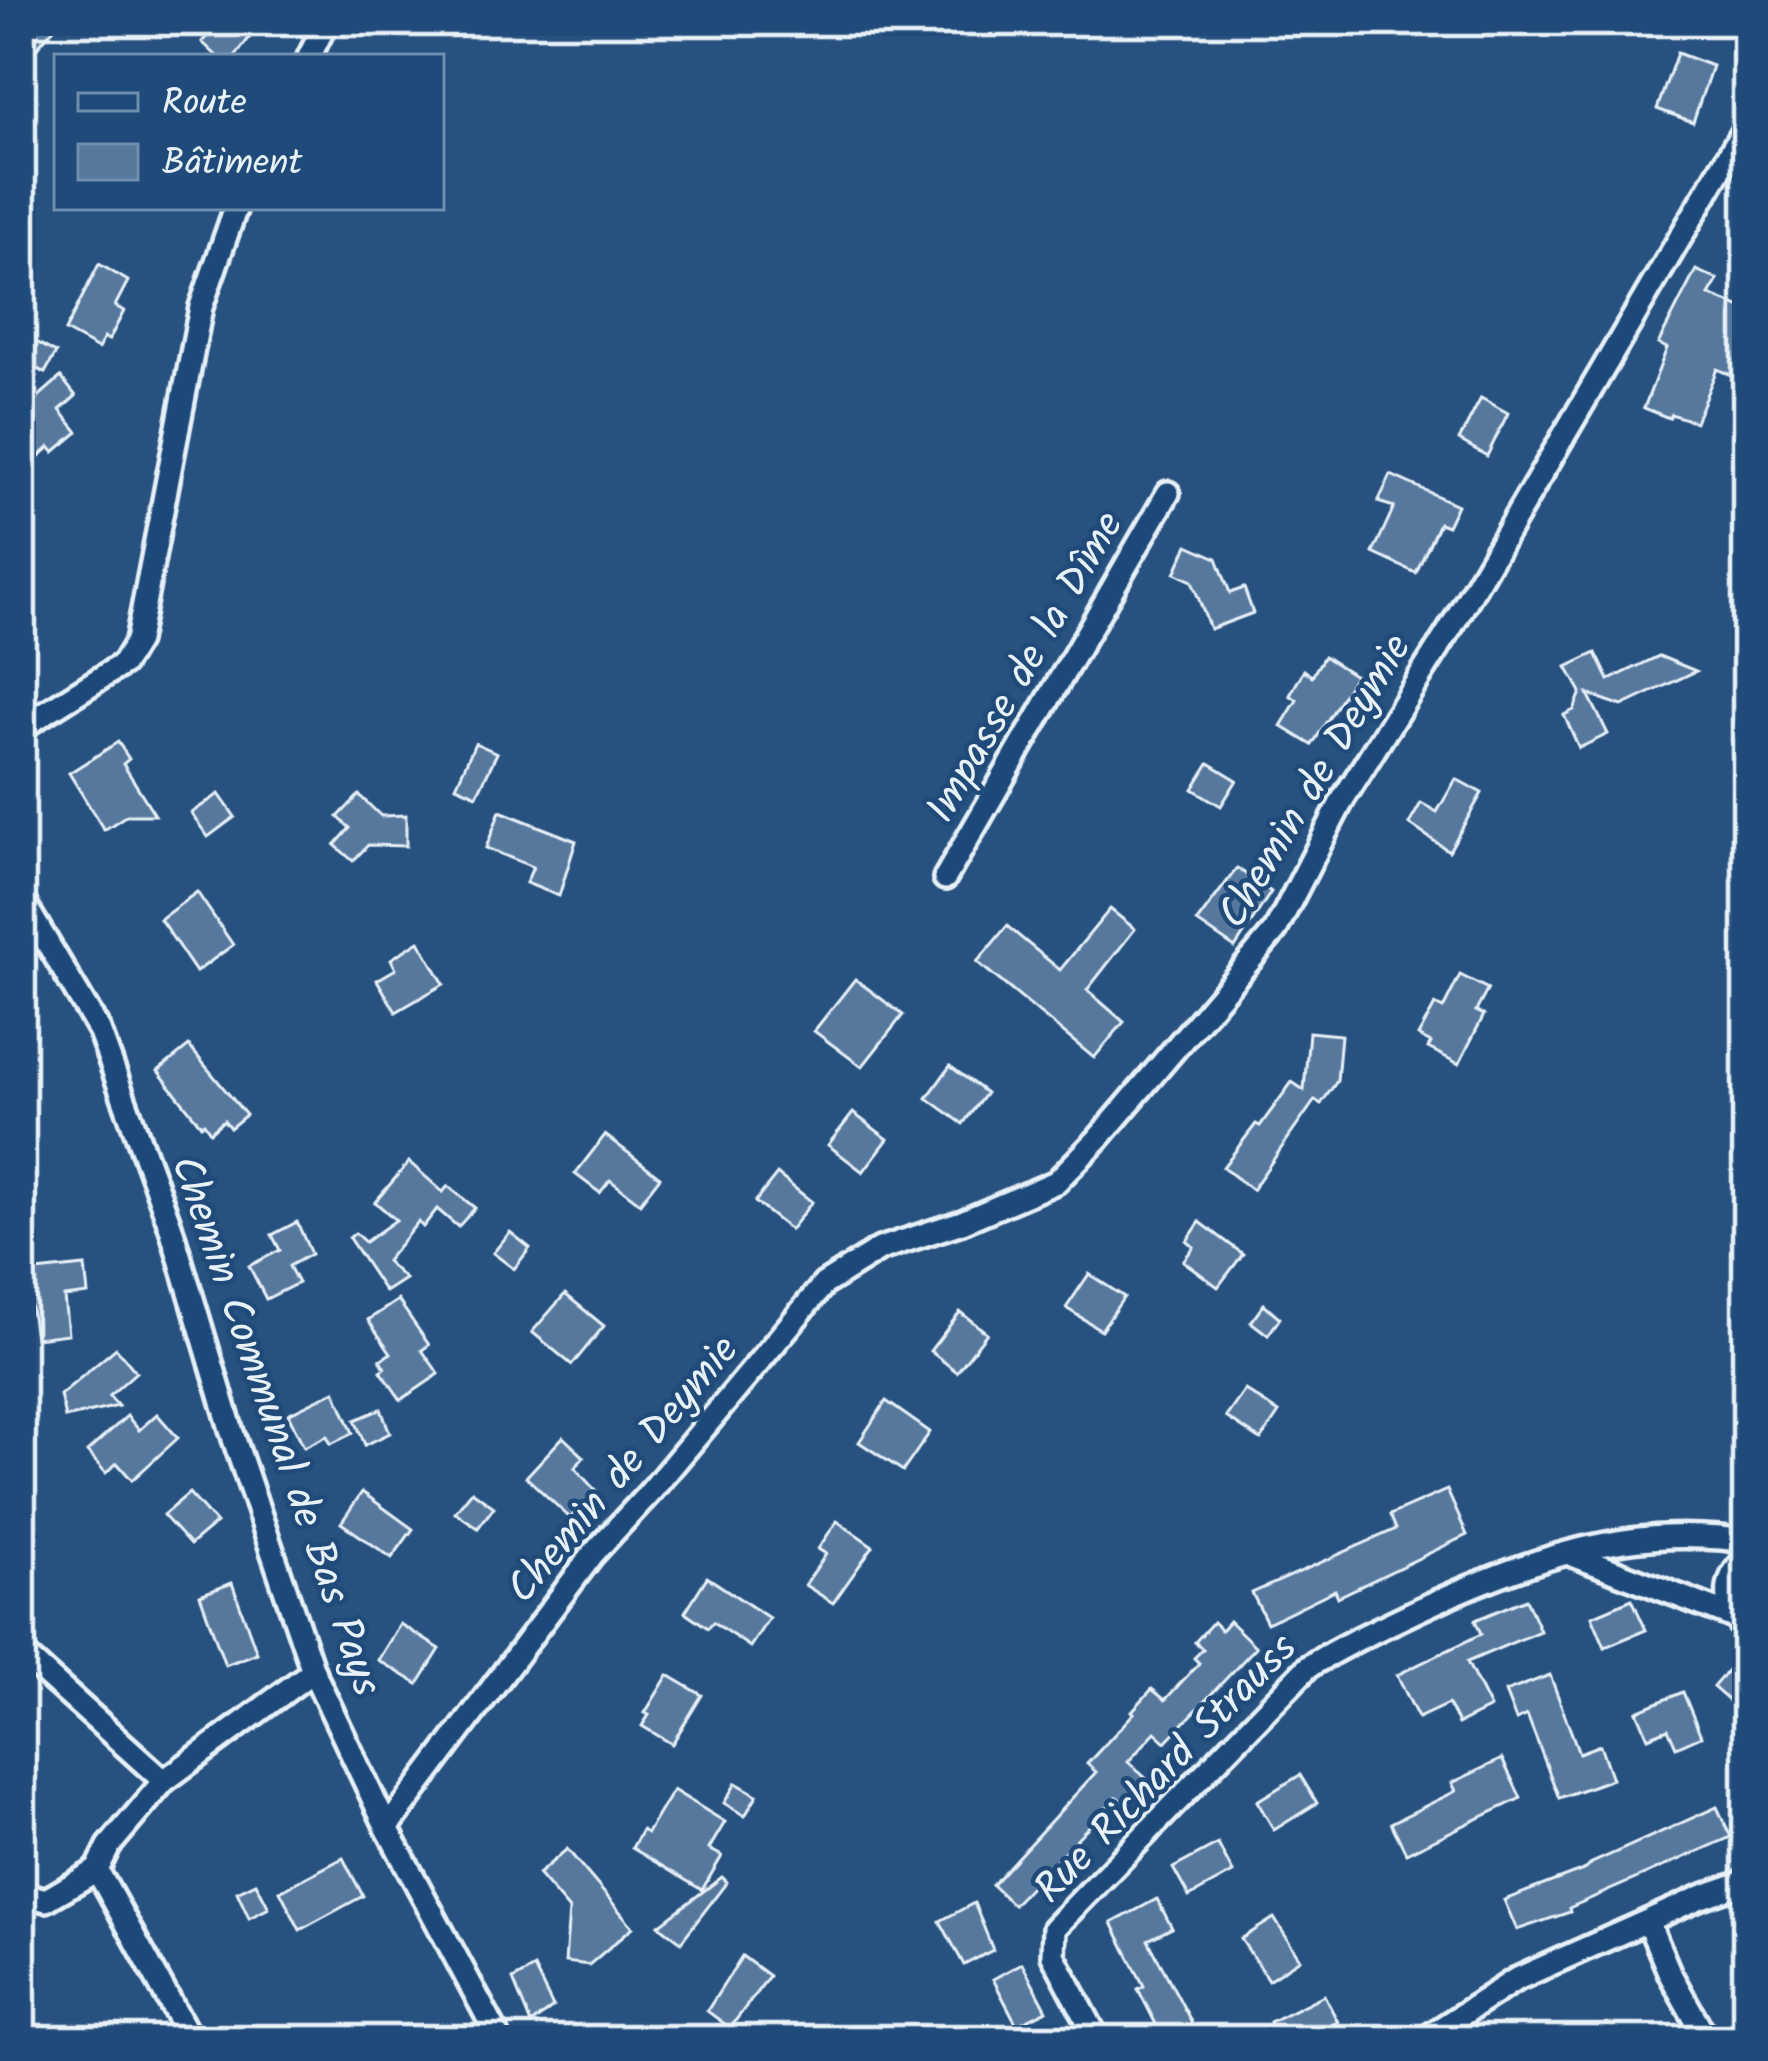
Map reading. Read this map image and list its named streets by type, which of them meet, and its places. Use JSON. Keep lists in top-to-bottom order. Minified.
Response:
{"streets":{"street":["Impasse de la Dîme","Chemin de Deymie","Chemin Communal de Bas Pays","Rue Richard Strauss"]},"crossings":[["Chemin de Deymie","Chemin Communal de Bas Pays"]],"legend":["Route","Bâtiment"]}
